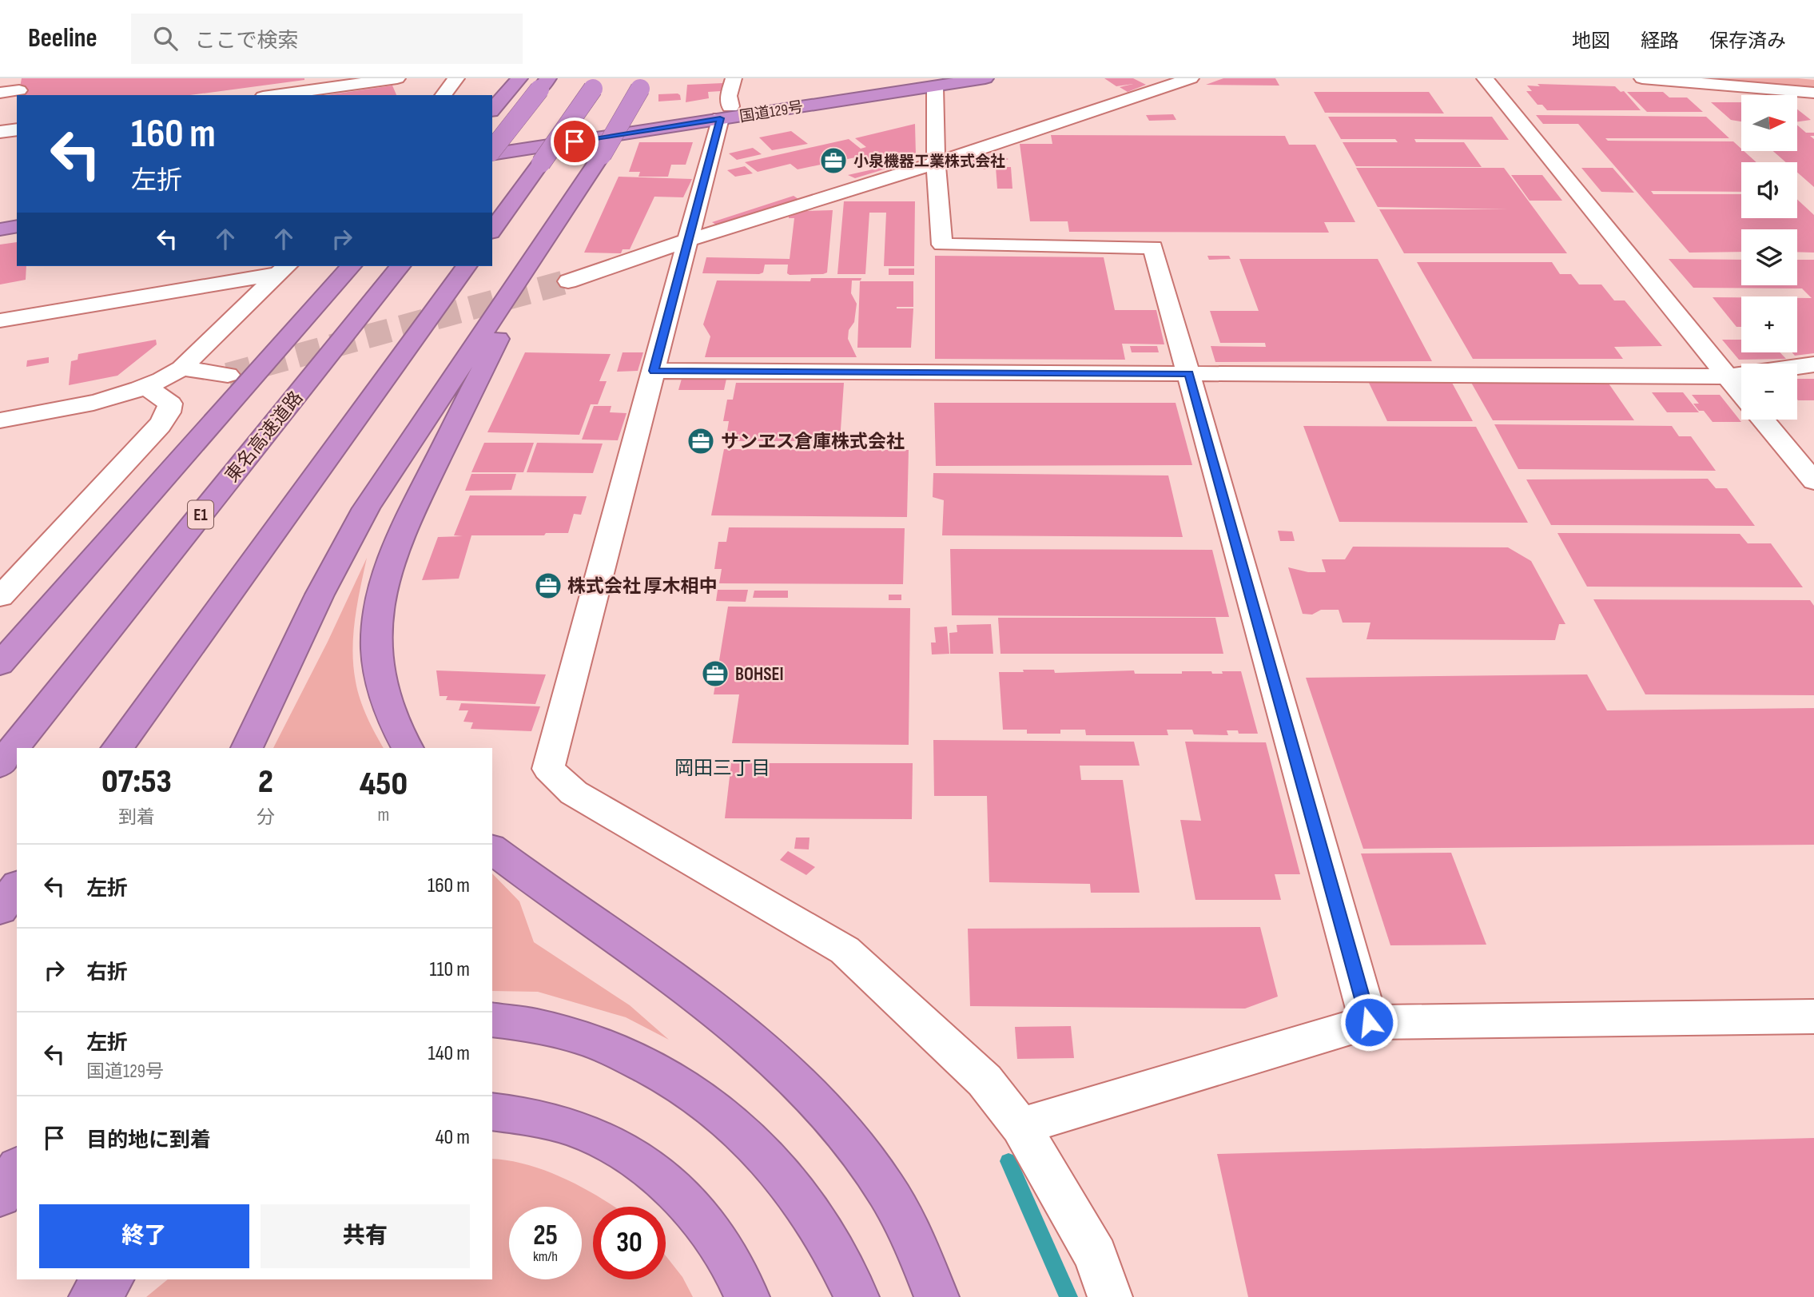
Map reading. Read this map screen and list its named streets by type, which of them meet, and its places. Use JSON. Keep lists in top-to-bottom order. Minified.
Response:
{"streets":{"highway":["国道129号","東名高速道路","E1"]},"districts":["岡田三丁目"],"places":{"office":["小泉機器工業株式会社","サンヱス倉庫株式会社","株式会社 厚木相中","BOHSEI"]},"north":"right","page":{"header":"Beeline","search":"ここで検索","nav":["地図","経路","保存済み"],"map_buttons":["+","−"],"turn":["160 m","左折"],"eta":["07:53","到着","2","分","450","m"],"list":[{"name":"左折","value":"160 m"},{"name":"右折","value":"110 m"},{"name":"左折","note":"国道129号","value":"140 m"},{"name":"目的地に到着","value":"40 m"}],"buttons":["終了","共有"],"speed":"25 km/h","limit":"30"}}
